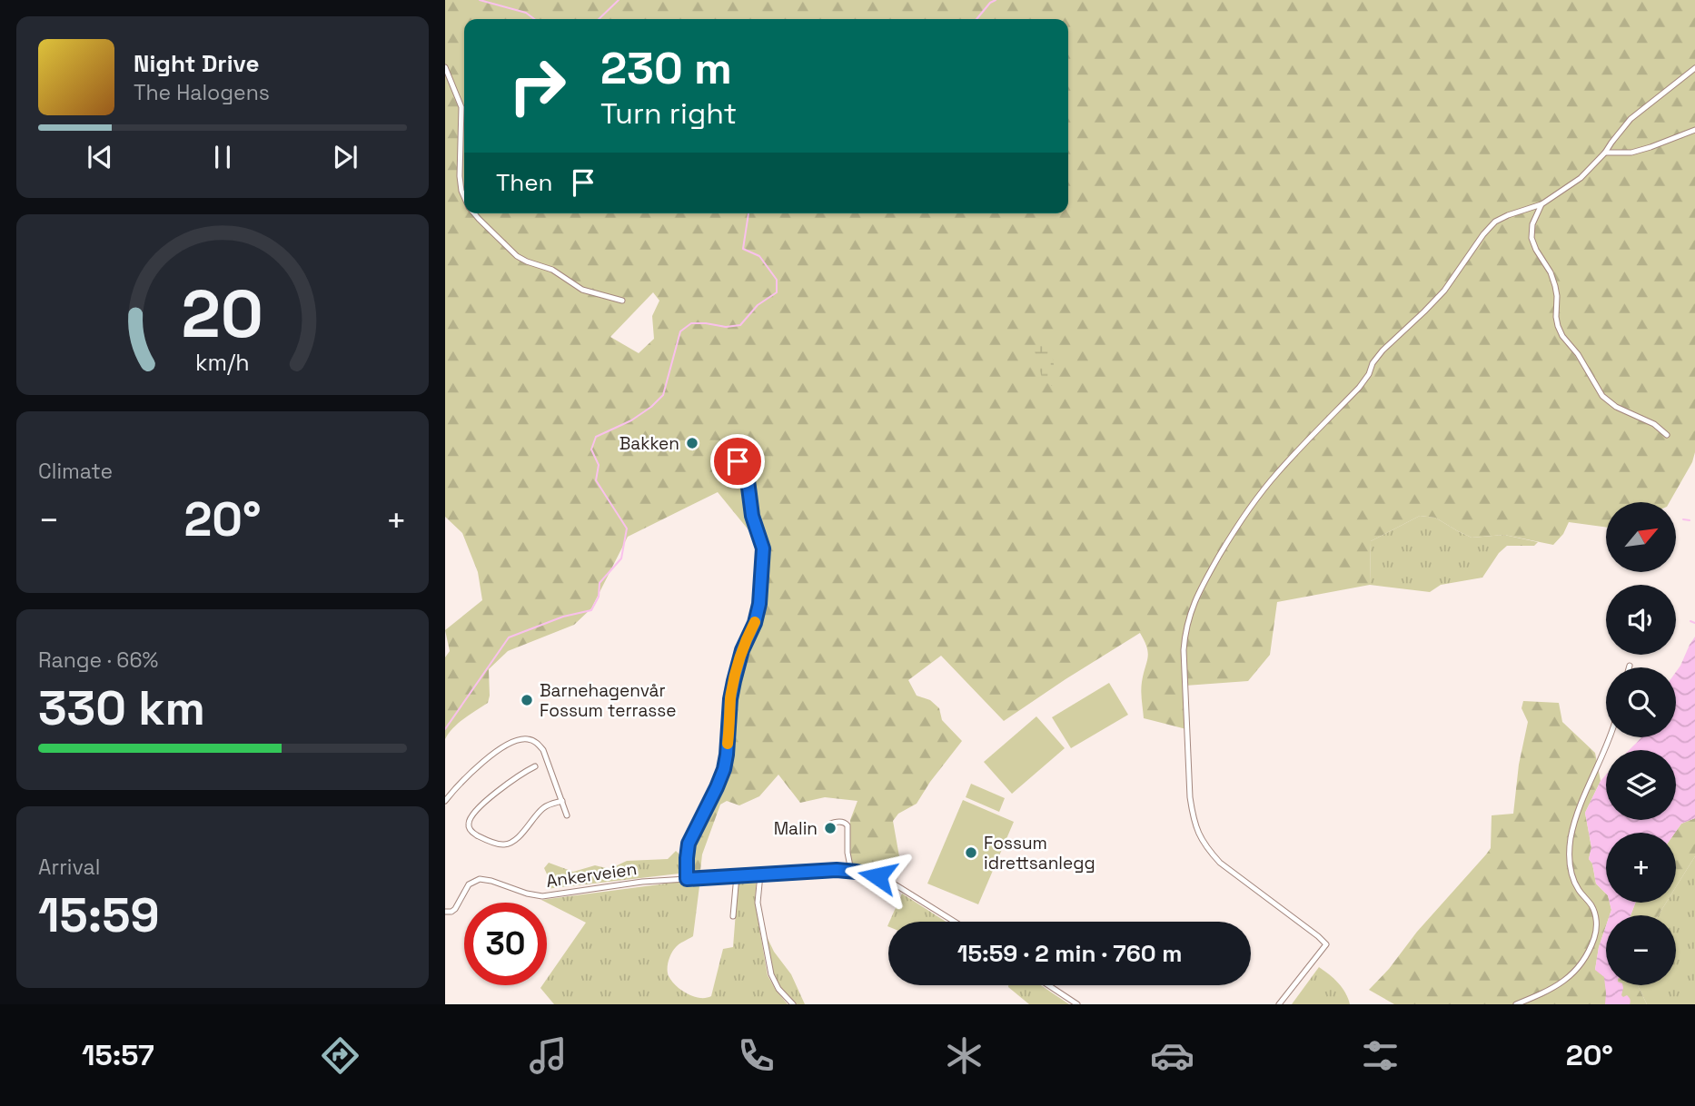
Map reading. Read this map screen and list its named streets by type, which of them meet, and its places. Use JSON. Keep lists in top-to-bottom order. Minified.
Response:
{"streets":{"street":["Ankerveien"]},"places":["Bakken","Barnehagenvår Fossum terrasse","Malin","Fossum idrettsanlegg"],"north":"top right","page":{"turn":["230 m","Turn right"],"song":["Night Drive","The Halogens"],"then":"Then","tile":["Climate",["Range · 66%","330 km"],["Arrival","15:59"]],"heat":["−","20°","+"],"map_buttons":["+","−"],"limit":"30","trip":"15:59 · 2 min · 760 m","tabs":["15:57","20°"],"gauge":["20","km/h"]}}
